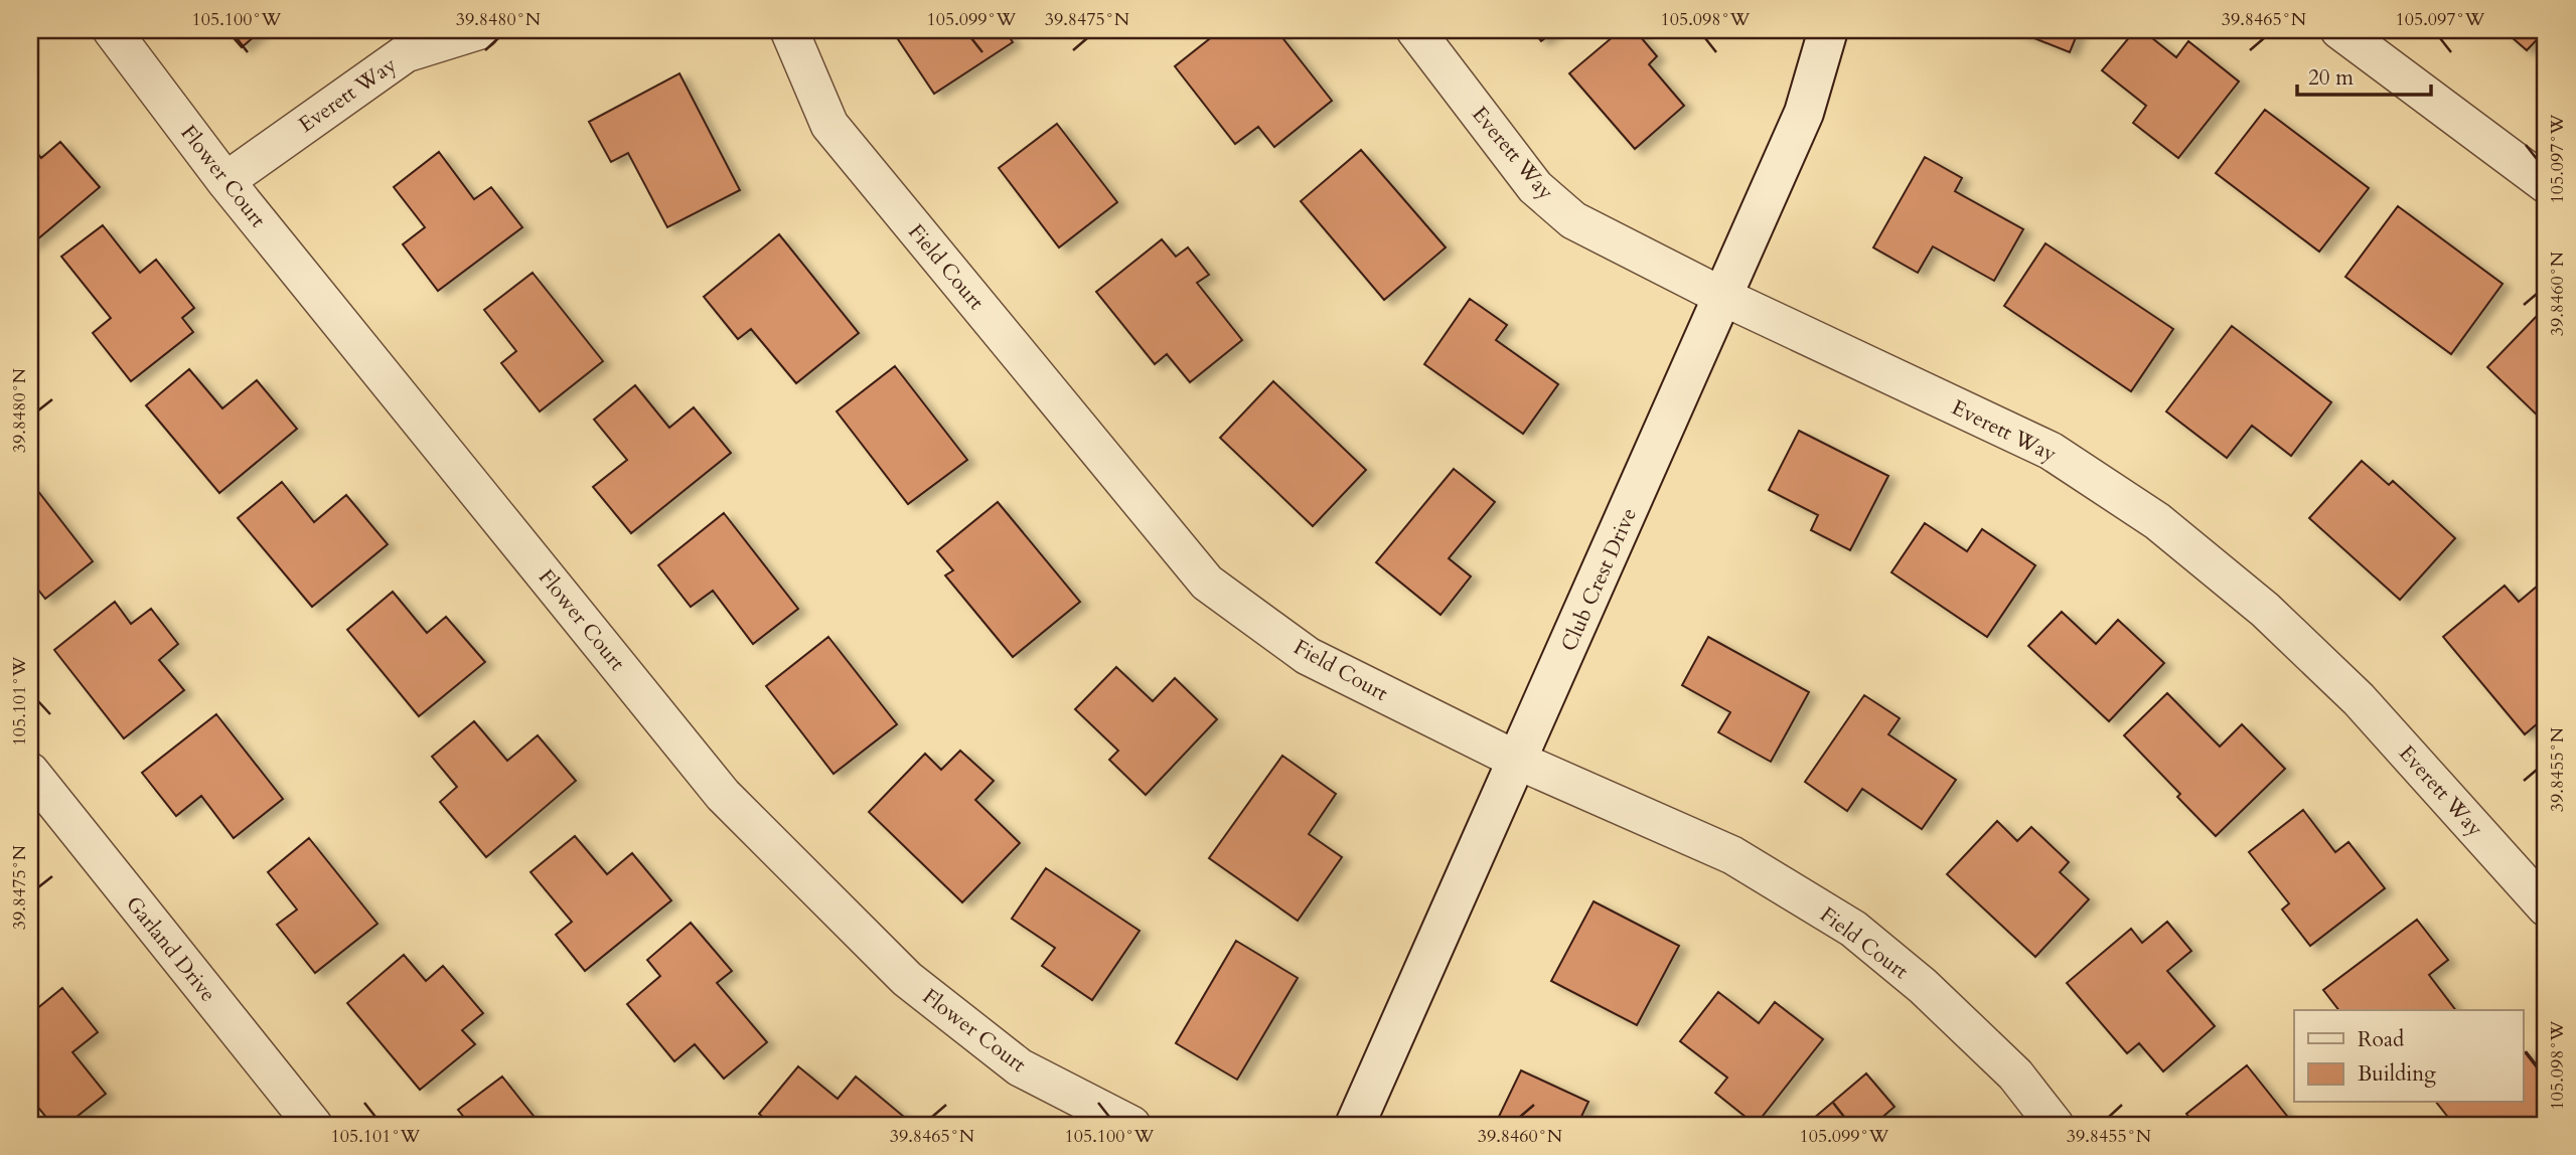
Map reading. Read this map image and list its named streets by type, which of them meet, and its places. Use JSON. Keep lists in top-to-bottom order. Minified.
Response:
{"streets":{"street":["Everett Way","Flower Court","Field Court","Club Crest Drive","Garland Drive"]},"crossings":[["Everett Way","Flower Court"],["Everett Way","Club Crest Drive"],["Field Court","Club Crest Drive"]],"legend":["Road","Building"],"scale_bar":"20 m","coordinates":["105.100°W","39.8480°N","105.099°W","39.8475°N","105.098°W","39.8465°N","105.097°W","39.8460°N","105.101°W","39.8455°N"]}
